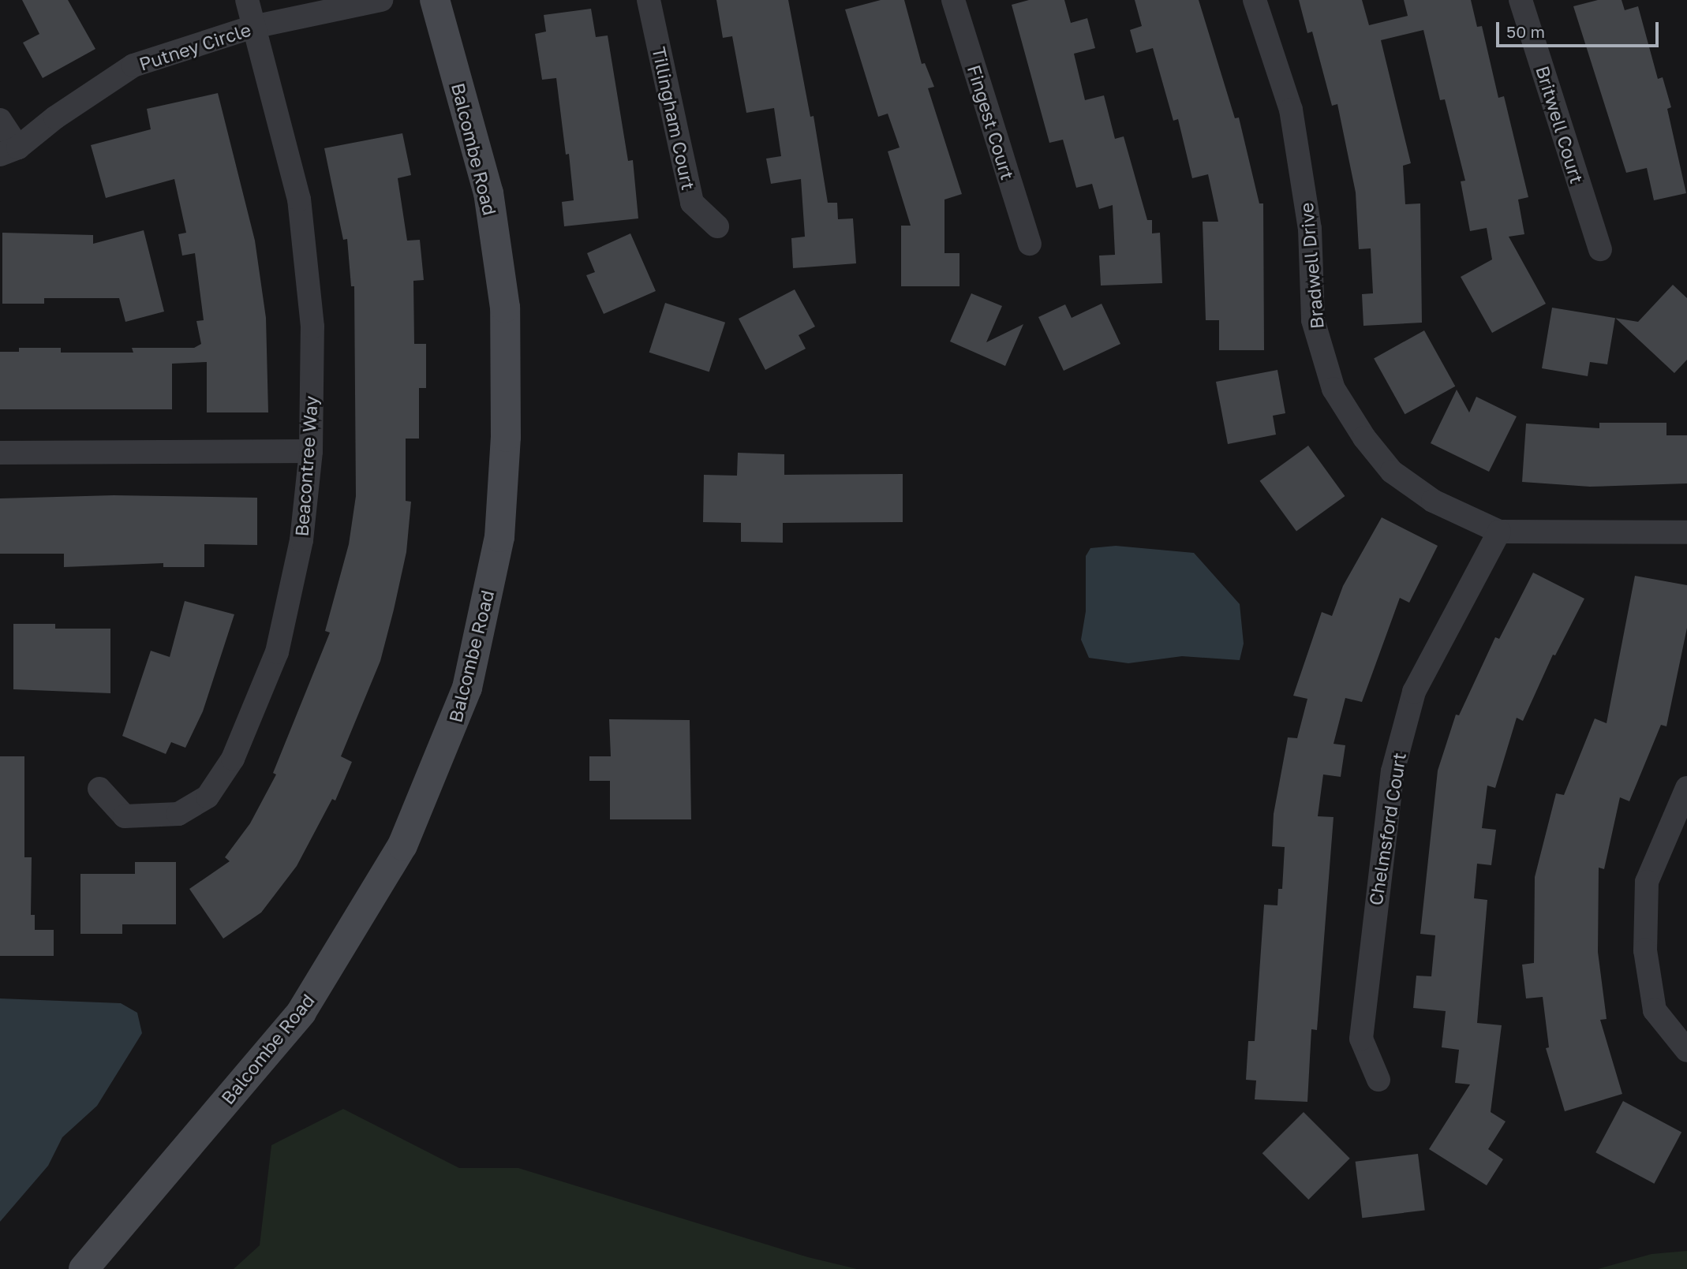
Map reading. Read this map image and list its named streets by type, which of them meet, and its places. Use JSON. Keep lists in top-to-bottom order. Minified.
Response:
{"streets":{"street":["Putney Circle","Tillingham Court","Fingest Court","Britwell Court","Balcombe Road","Bradwell Drive","Beacontree Way","Chelmsford Court"]},"crossings":[["Putney Circle","Beacontree Way"],["Bradwell Drive","Chelmsford Court"]],"scale_bar":"50 m"}
